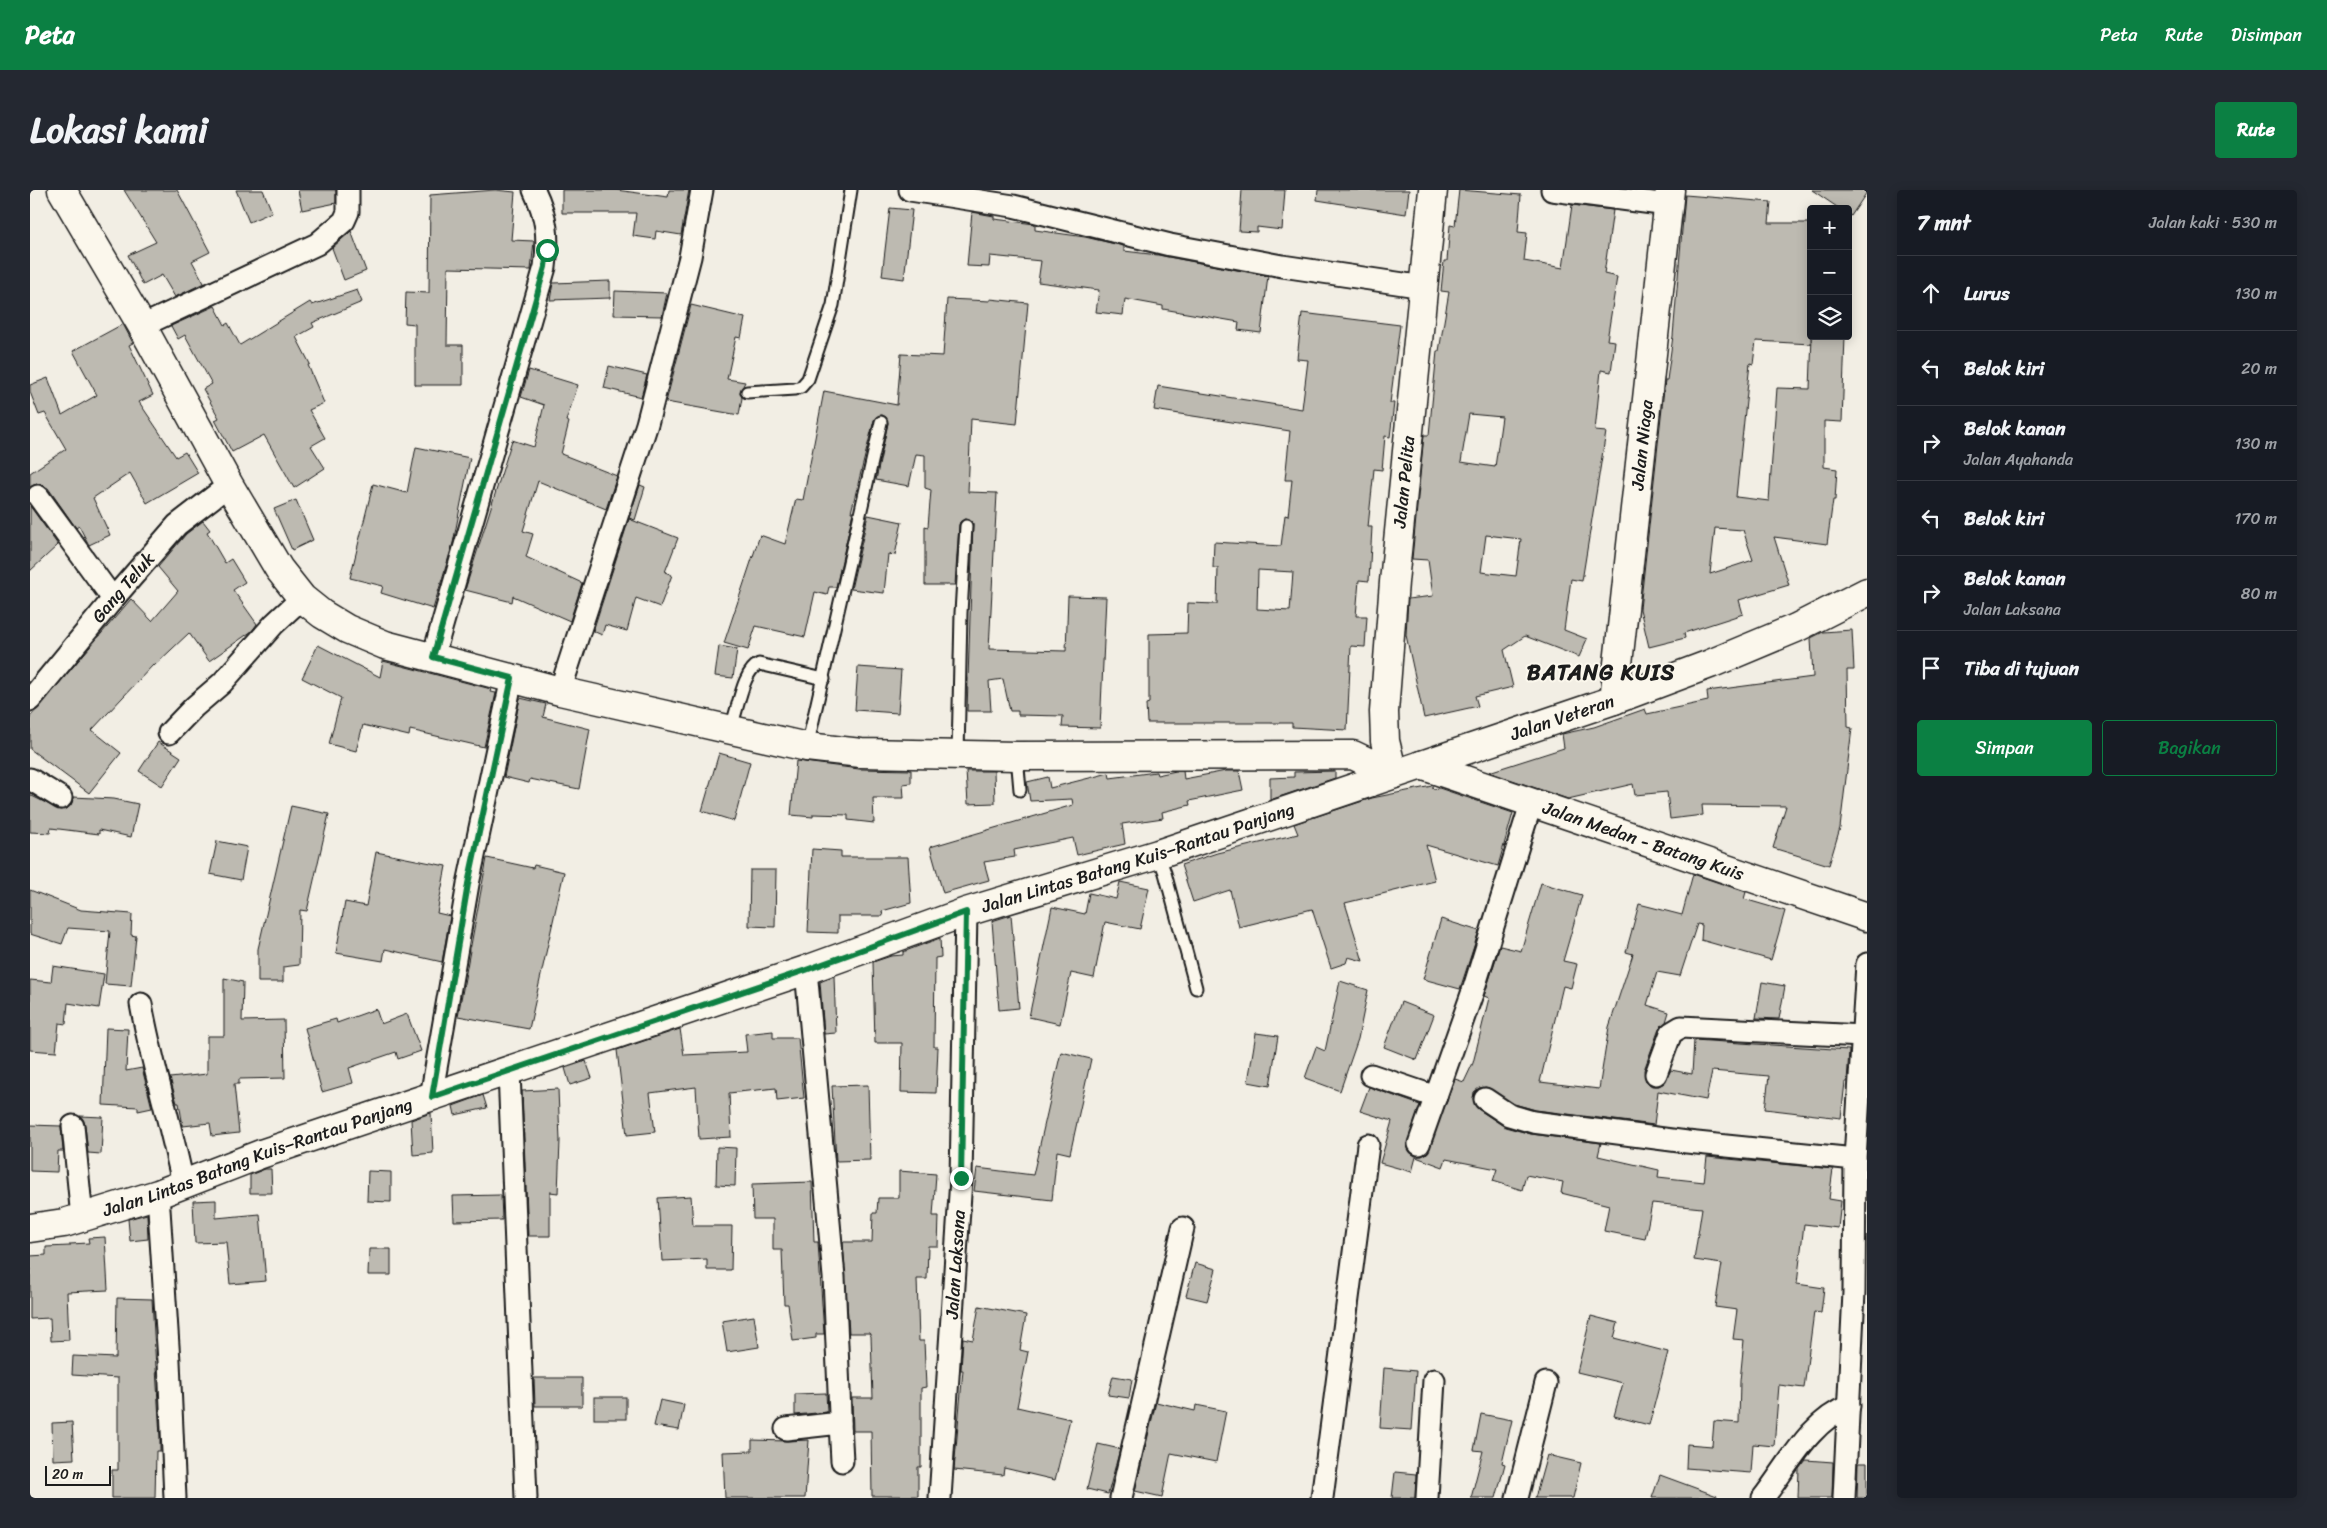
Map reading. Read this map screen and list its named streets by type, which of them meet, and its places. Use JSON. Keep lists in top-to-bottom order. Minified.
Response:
{"streets":{"main road":["Jalan Niaga","Jalan Pelita","Jalan Veteran","Jalan Medan - Batang Kuis","Jalan Lintas Batang Kuis–Rantau Panjang"],"street":["Gang Teluk","Jalan Laksana"]},"crossings":[["Jalan Niaga","Jalan Veteran"],["Jalan Pelita","Jalan Veteran"],["Jalan Pelita","Jalan Lintas Batang Kuis–Rantau Panjang"],["Jalan Veteran","Jalan Medan - Batang Kuis"],["Jalan Veteran","Jalan Lintas Batang Kuis–Rantau Panjang"],["Jalan Lintas Batang Kuis–Rantau Panjang","Jalan Laksana"]],"districts":["BATANG KUIS"],"scale_bar":"20 m","page":{"header":"Peta","nav":["Peta","Rute","Disimpan"],"title":"Lokasi kami","buttons":["Rute",["Simpan","Bagikan"]],"heading":["7 mnt","Jalan kaki · 530 m"],"map_buttons":["+","−"],"list":[["Lurus","130 m"],["Belok kiri","20 m"],["Belok kanan","Jalan Ayahanda","130 m"],["Belok kiri","170 m"],["Belok kanan","Jalan Laksana","80 m"],"Tiba di tujuan"],"scale":"20 m"}}
